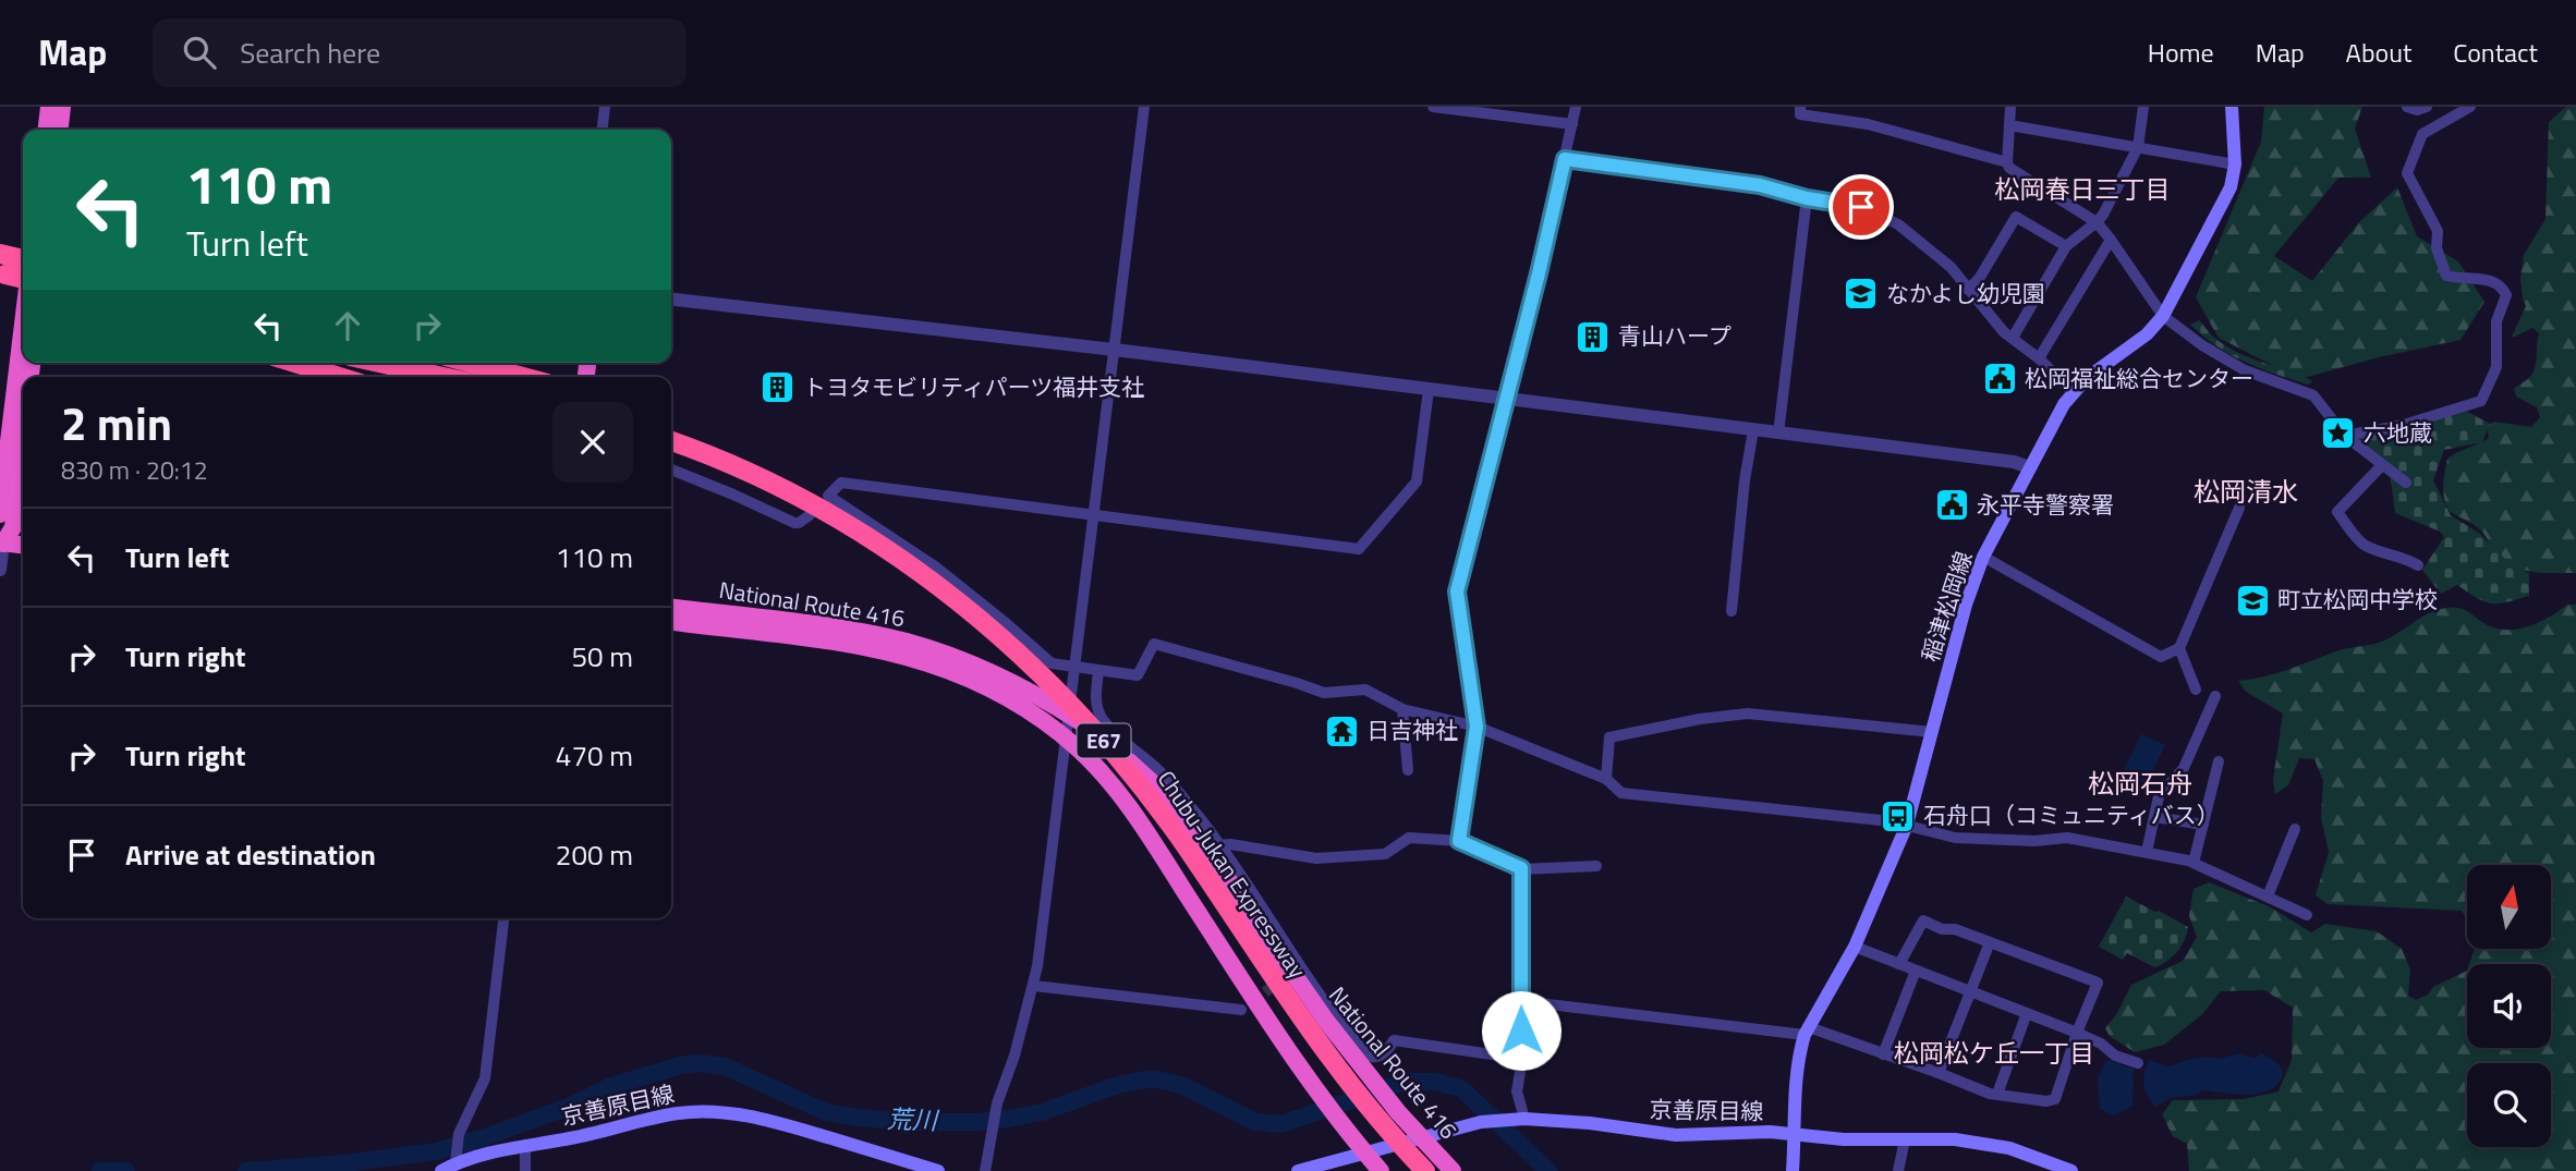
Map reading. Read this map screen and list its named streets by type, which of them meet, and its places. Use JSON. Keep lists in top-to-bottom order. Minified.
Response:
{"streets":{"highway":["National Route 416","E67","Chubu-Jukan Expressway"],"main road":["稲津松岡線","京善原目線"]},"crossings":[["National Route 416","京善原目線"],["稲津松岡線","京善原目線"]],"districts":["松岡春日三丁目","松岡清水","松岡石舟","松岡松ケ丘一丁目"],"water":["荒川"],"places":{"school or university":["なかよし幼児園","町立松岡中学校"],"building":["青山ハープ","トヨタモビリティパーツ福井支社"],"public building":["松岡福祉総合センター","永平寺警察署"],"place":["六地蔵"],"temple":["日吉神社"],"bus stop":["石舟口（コミュニティバス）"]},"north":"top","page":{"header":"Map","search":"Search here","nav":["Home","Map","About","Contact"],"turn":["110 m","Turn left"],"heading":["2 min","830 m · 20:12"],"list":[{"name":"Turn left","value":"110 m"},{"name":"Turn right","value":"50 m"},{"name":"Turn right","value":"470 m"},{"name":"Arrive at destination","value":"200 m"}]}}
